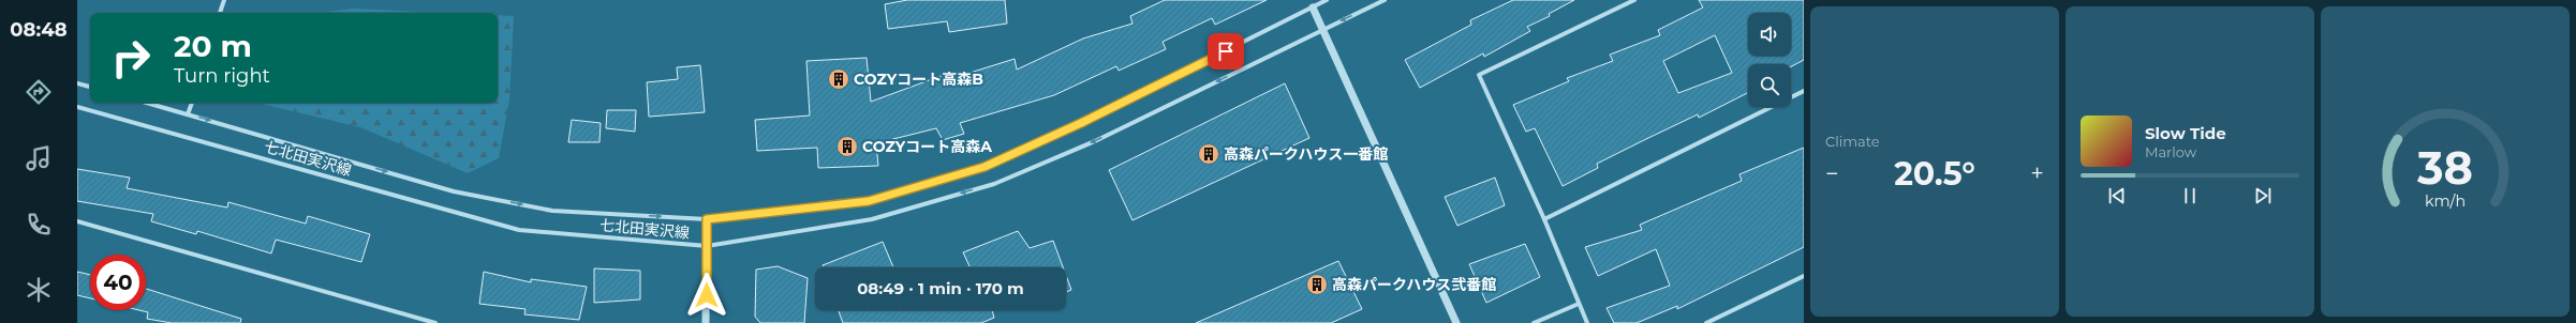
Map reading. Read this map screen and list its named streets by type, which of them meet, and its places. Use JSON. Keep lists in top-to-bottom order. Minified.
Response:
{"streets":{"street":["七北田実沢線"]},"places":{"building":["COZYコート高森B","COZYコート高森A","高森パークハウス一番館","高森パークハウス弐番館"]},"page":{"tabs":"08:48","tile":"Climate","turn":["20 m","Turn right"],"song":["Slow Tide","Marlow"],"heat":["−","20.5°","+"],"limit":"40","trip":"08:49 · 1 min · 170 m","gauge":["38","km/h"]}}
